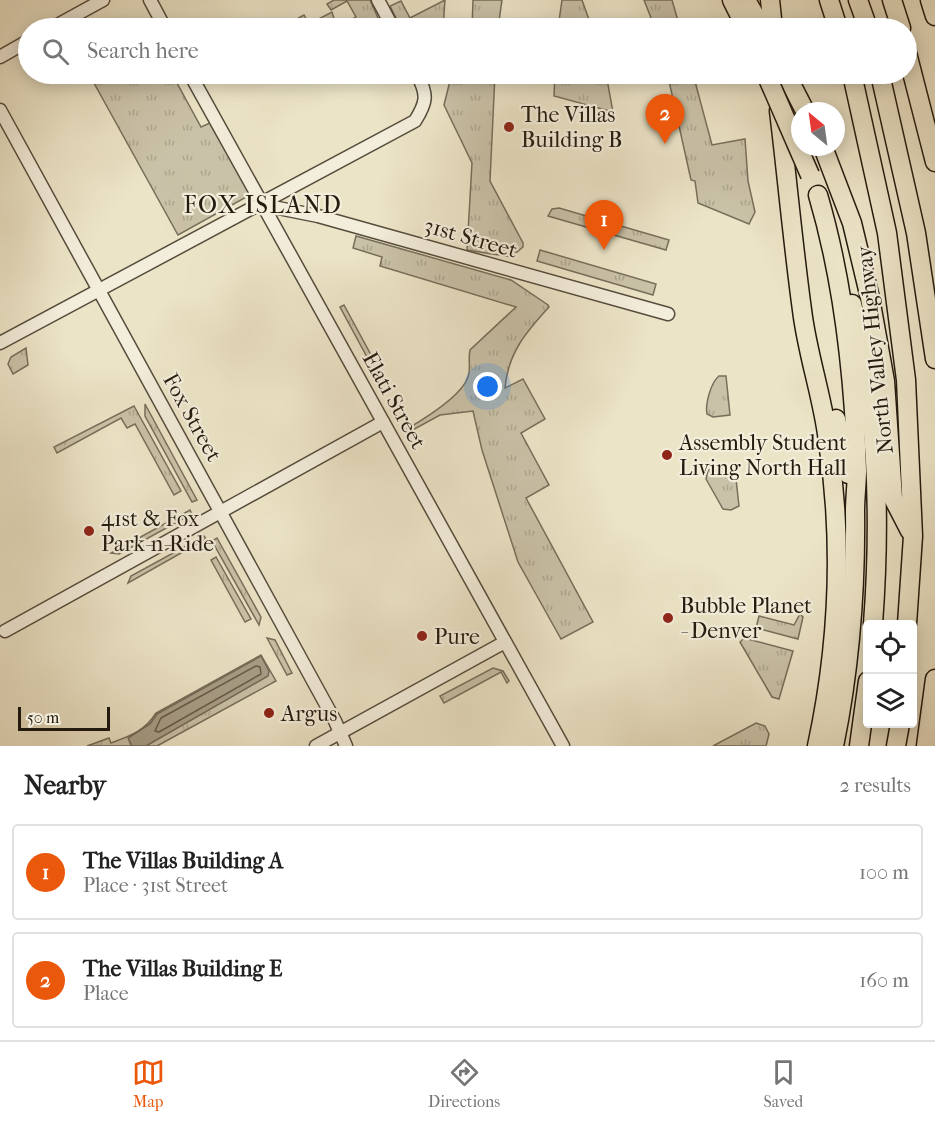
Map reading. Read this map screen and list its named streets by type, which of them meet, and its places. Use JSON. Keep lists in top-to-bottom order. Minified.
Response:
{"streets":{"highway":["North Valley Highway"],"street":["31st Street","Elati Street","Fox Street"]},"crossings":[["31st Street","Elati Street"]],"districts":["FOX ISLAND"],"places":["The Villas Building B","Assembly Student Living North Hall","41st & Fox Park-n-Ride","Bubble Planet - Denver","Pure","Argus"],"scale_bar":"50 m","north":"top left","page":{"search":"Search here","pins":["2","1"],"scale":"50 m","heading":["Nearby","2 results"],"list":[{"mark":"1","name":"The Villas Building A","note":"Place · 31st Street","value":"100 m"},{"mark":"2","name":"The Villas Building E","note":"Place","value":"160 m"}],"nav":["Map","Directions","Saved"]}}
